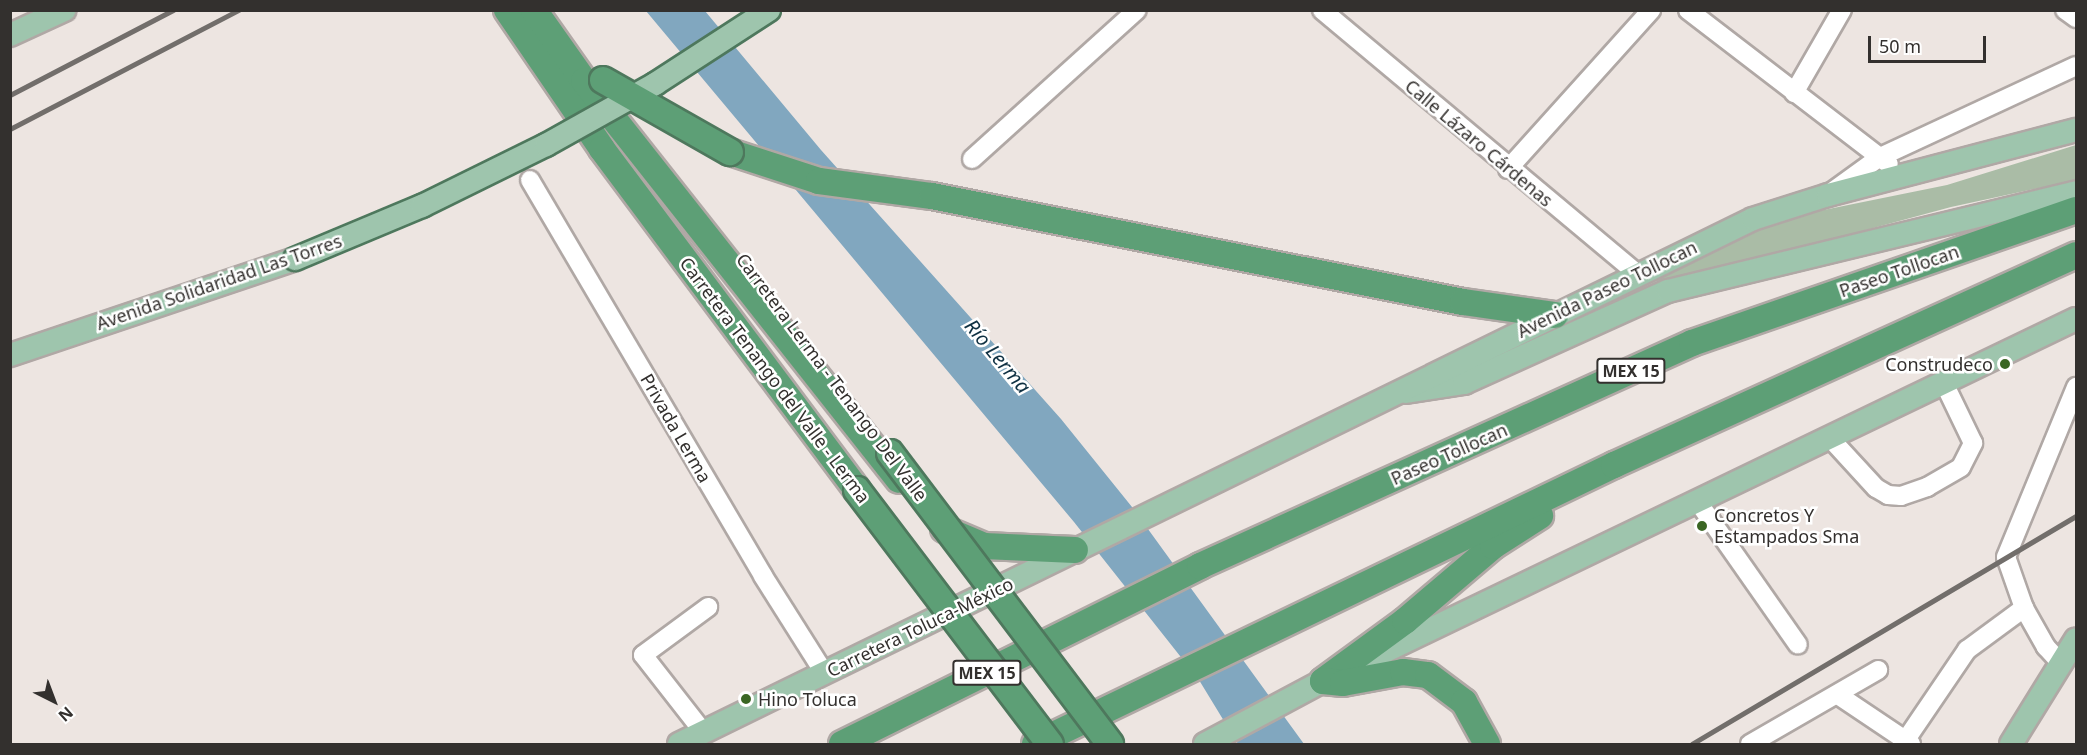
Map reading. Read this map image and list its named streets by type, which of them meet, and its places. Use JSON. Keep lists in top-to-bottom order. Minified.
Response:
{"streets":{"highway":["Paseo Tollocan","MEX 15","Carretera Lerma - Tenango Del Valle","Carretera Tenango del Valle - Lerma"],"main road":["Avenida Solidaridad Las Torres","Avenida Paseo Tollocan","Carretera Toluca-México"],"street":["Calle Lázaro Cárdenas","Privada Lerma"]},"crossings":[["Calle Lázaro Cárdenas","Avenida Paseo Tollocan"],["Avenida Paseo Tollocan","Carretera Toluca-México"],["Privada Lerma","Carretera Toluca-México"]],"water":["Río Lerma"],"places":["Construdeco","Concretos Y Estampados Sma","Hino Toluca"],"scale_bar":"50 m","north":"bottom right"}
